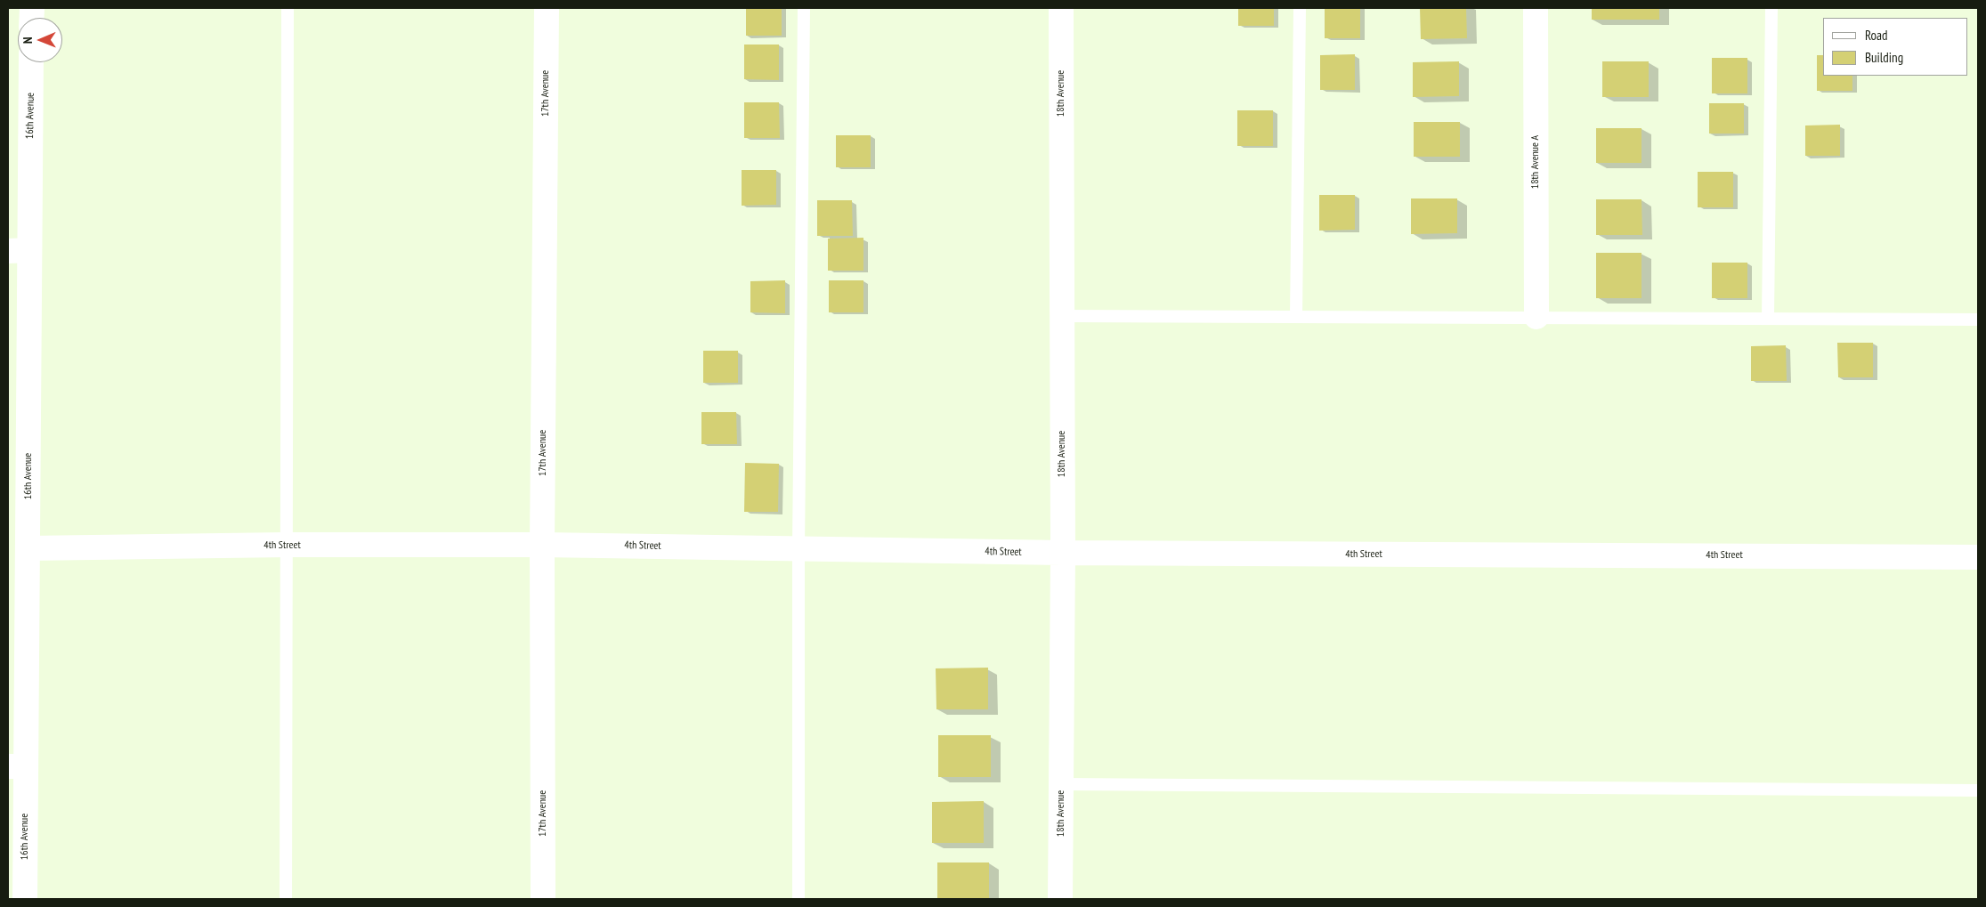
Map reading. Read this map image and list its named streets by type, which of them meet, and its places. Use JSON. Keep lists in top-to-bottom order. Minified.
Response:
{"streets":{"street":["17th Avenue","18th Avenue","16th Avenue","18th Avenue A","4th Street"]},"crossings":[["17th Avenue","4th Street"],["18th Avenue","4th Street"],["16th Avenue","4th Street"]],"legend":["Road","Building"],"north":"left"}
